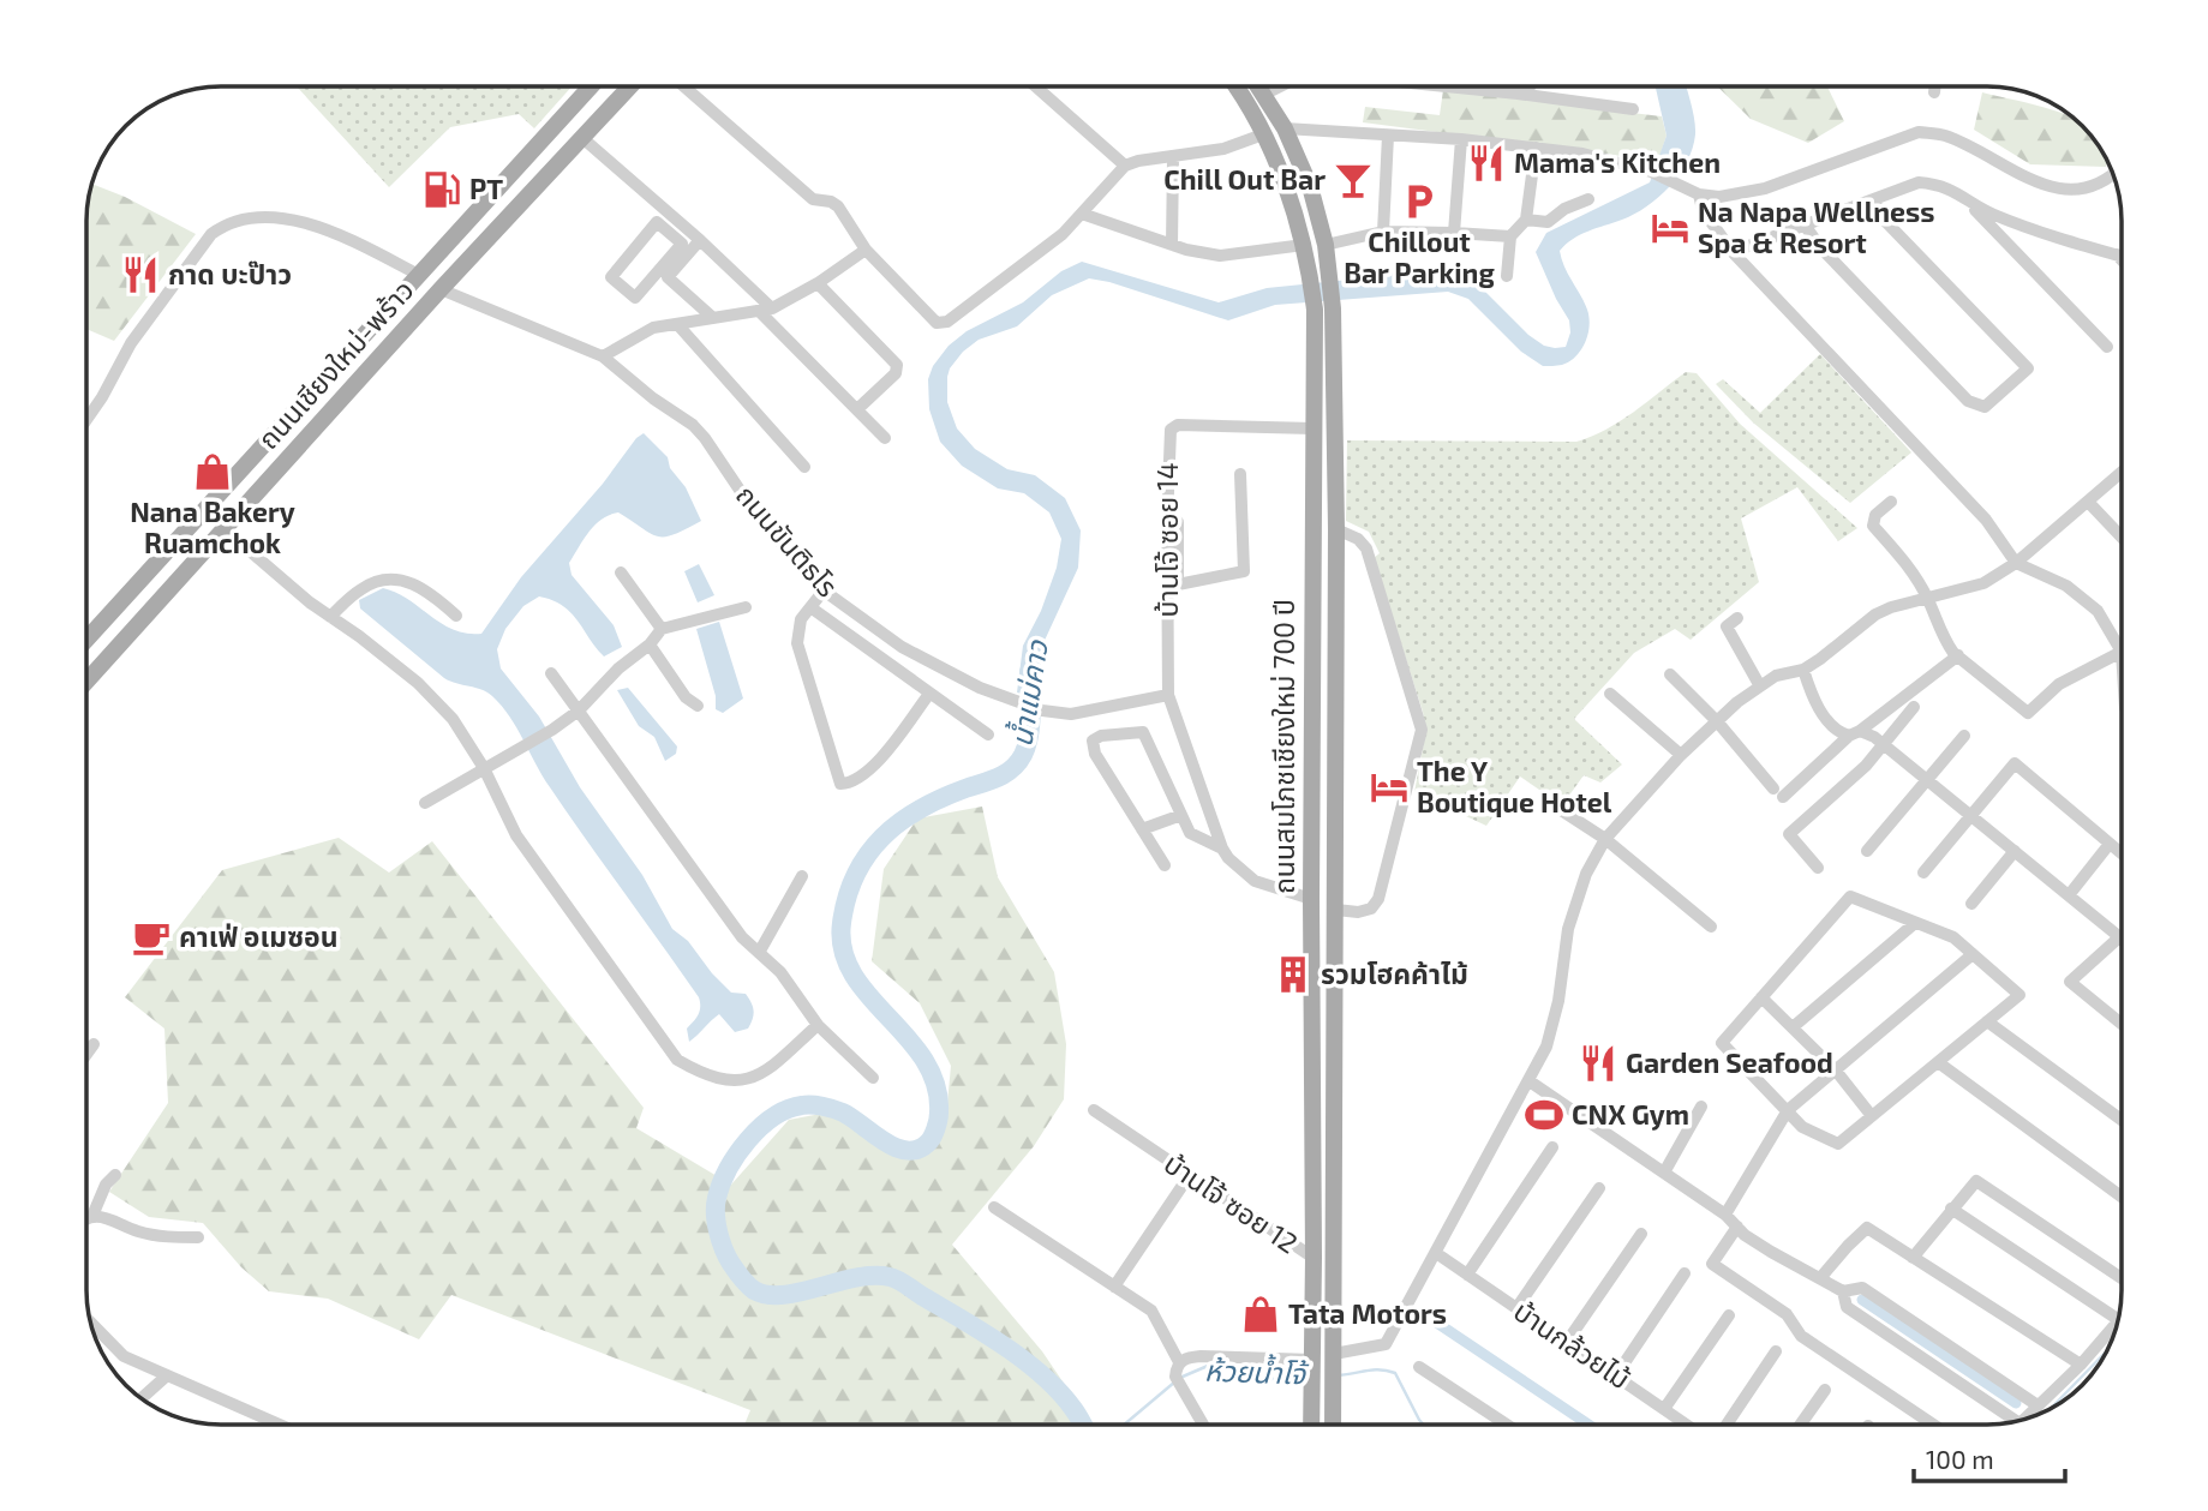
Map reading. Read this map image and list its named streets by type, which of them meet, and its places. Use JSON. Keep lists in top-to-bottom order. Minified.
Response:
{"streets":{"main road":["ถนนเชียงใหม่-พร้าว","ถนนสมโภชเชียงใหม่ 700 ปี"],"street":["บ้านโจ้ ซอย 14","ถนนขันติธโร","บ้านโจ้ ซอย 12","บ้านกล้วยไม้"]},"crossings":[["ถนนเชียงใหม่-พร้าว","ถนนขันติธโร"],["บ้านโจ้ ซอย 14","ถนนขันติธโร"],["บ้านโจ้ ซอย 14","ถนนสมโภชเชียงใหม่ 700 ปี"],["ถนนสมโภชเชียงใหม่ 700 ปี","บ้านโจ้ ซอย 12"]],"water":["น้ำแม่คาว","ห้วยน้ำโจ้"],"places":{"restaurant":["Mama's Kitchen","กาด บะป๊าว","Garden Seafood"],"bar":["Chill Out Bar"],"fuel station":["PT"],"parking":["Chillout Bar Parking"],"hotel":["Na Napa Wellness Spa & Resort","The Y Boutique Hotel"],"shop":["Nana Bakery Ruamchok","Tata Motors"],"cafe":["คาเฟ่ อเมซอน"],"building":["รวมโฮคค้าไม้"],"sports":["CNX Gym"]},"scale_bar":"100 m"}
